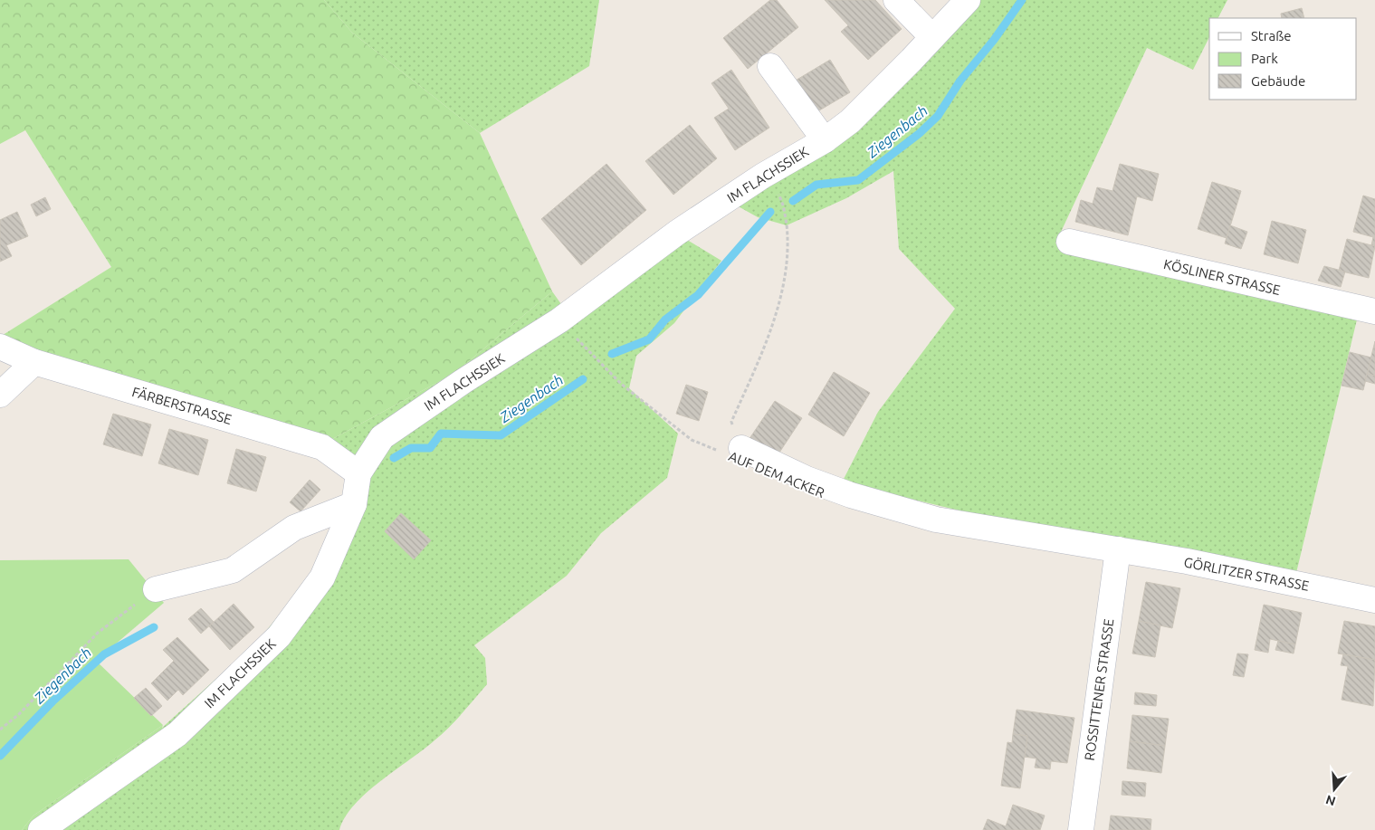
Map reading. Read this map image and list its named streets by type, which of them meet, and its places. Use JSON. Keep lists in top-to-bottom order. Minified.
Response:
{"streets":{"street":["IM FLACHSSIEK","KÖSLINER STRASSE","FÄRBERSTRASSE","GÖRLITZER STRASSE","ROSSITTENER STRASSE"],"path":["AUF DEM ACKER"]},"crossings":[["IM FLACHSSIEK","FÄRBERSTRASSE"],["IM FLACHSSIEK","AUF DEM ACKER"],["GÖRLITZER STRASSE","ROSSITTENER STRASSE"]],"water":["Ziegenbach"],"legend":["Straße","Park","Gebäude"],"north":"bottom"}
